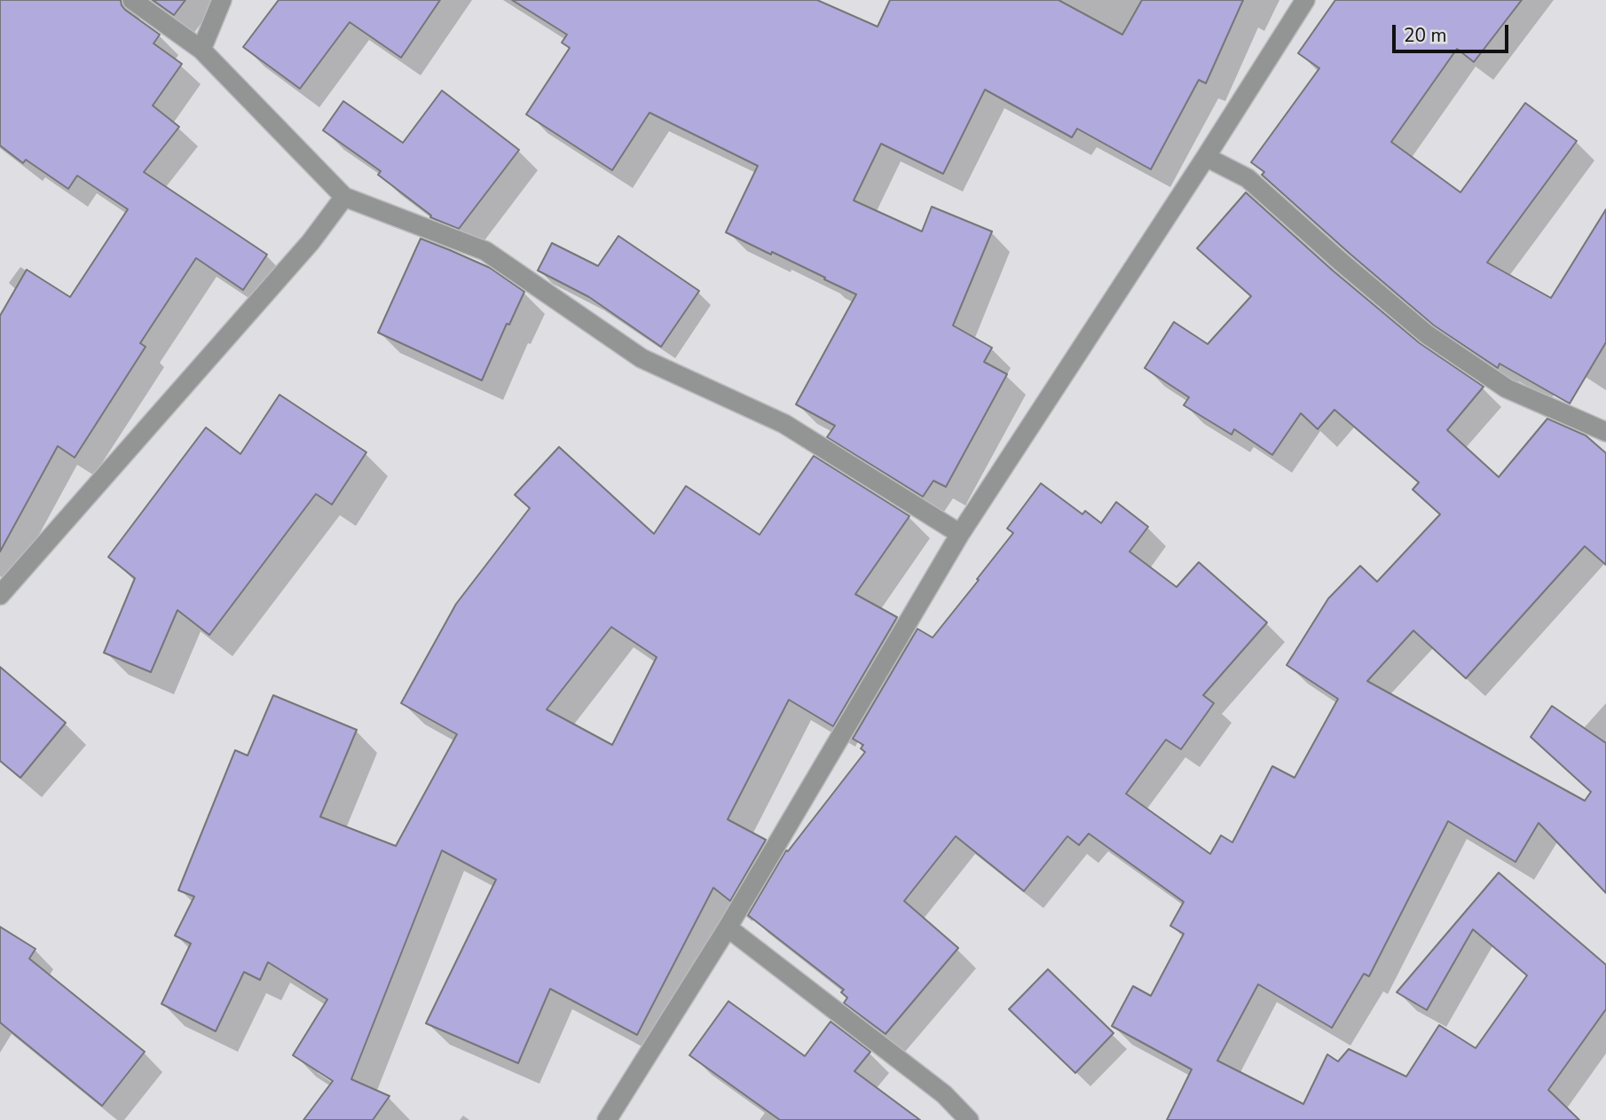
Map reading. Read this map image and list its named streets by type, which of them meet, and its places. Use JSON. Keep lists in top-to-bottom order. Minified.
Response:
{"scale_bar":"20 m"}
